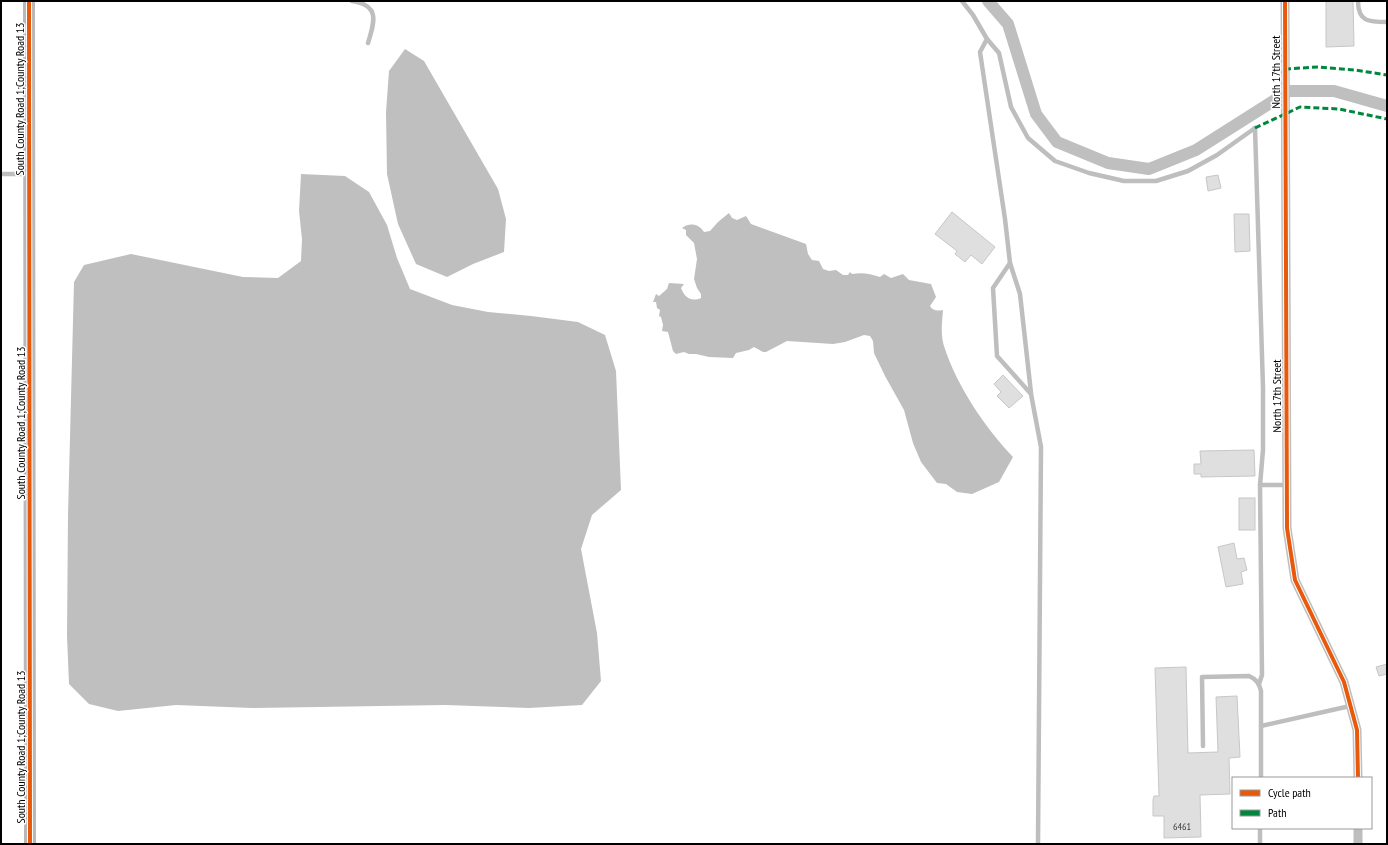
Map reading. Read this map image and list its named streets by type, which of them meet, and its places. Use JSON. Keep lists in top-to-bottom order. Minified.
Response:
{"streets":{"street":["North 17th Street","South County Road 1;County Road 13"]},"house_numbers":["6461"],"legend":["Cycle path","Path"]}
